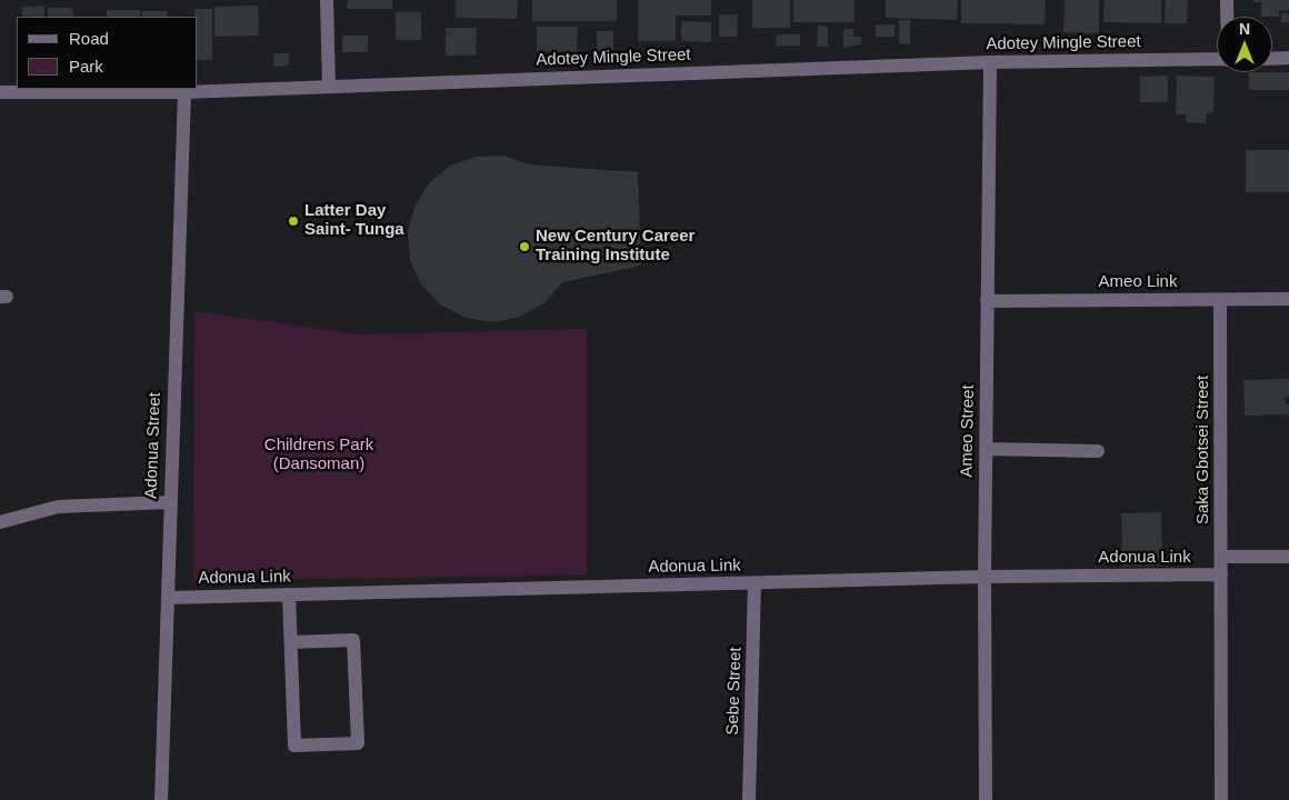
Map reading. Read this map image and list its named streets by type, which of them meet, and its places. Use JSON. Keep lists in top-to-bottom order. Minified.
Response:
{"streets":{"street":["Adotey Mingle Street","Ameo Link","Ameo Street","Adonua Street","Saka Gbotsei Street","Adonua Link","Sebe Street"]},"crossings":[["Adotey Mingle Street","Ameo Street"],["Adotey Mingle Street","Adonua Street"],["Ameo Link","Ameo Street"],["Ameo Link","Saka Gbotsei Street"],["Ameo Street","Adonua Link"],["Adonua Street","Adonua Link"],["Saka Gbotsei Street","Adonua Link"],["Adonua Link","Sebe Street"]],"parks":["Childrens Park (Dansoman)"],"places":["Latter Day Saint- Tunga","New Century Career Training Institute"],"legend":["Road","Park"],"north":"top"}
